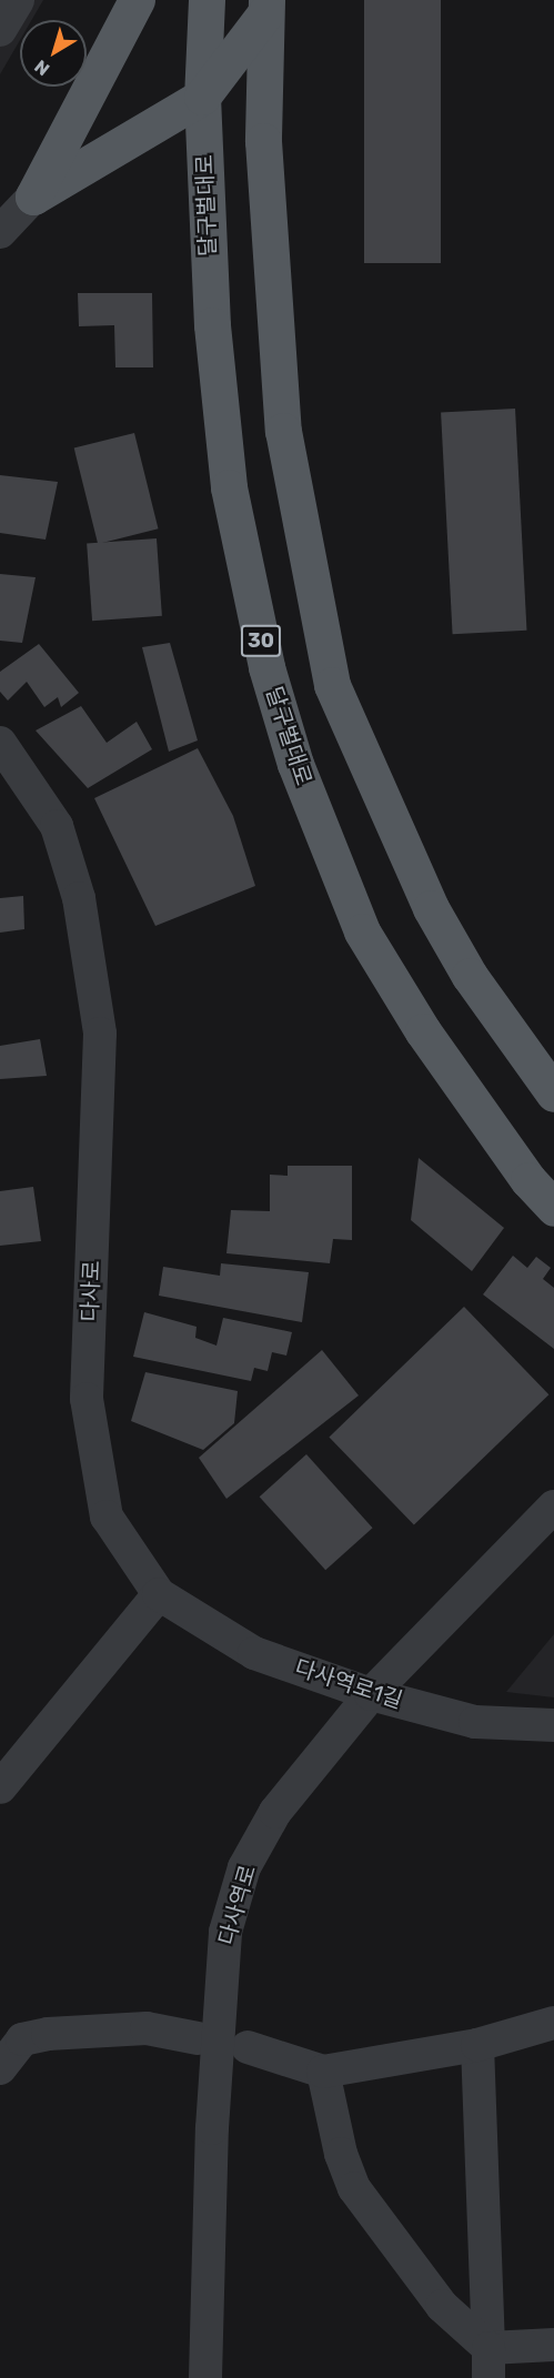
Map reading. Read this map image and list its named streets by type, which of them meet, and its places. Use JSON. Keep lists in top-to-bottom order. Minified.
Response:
{"streets":{"main road":["달구벌대로","30"],"street":["다사로","다사역로1길","다사역로"]},"crossings":[["다사로","다사역로1길"],["다사역로1길","다사역로"]],"north":"bottom left"}
